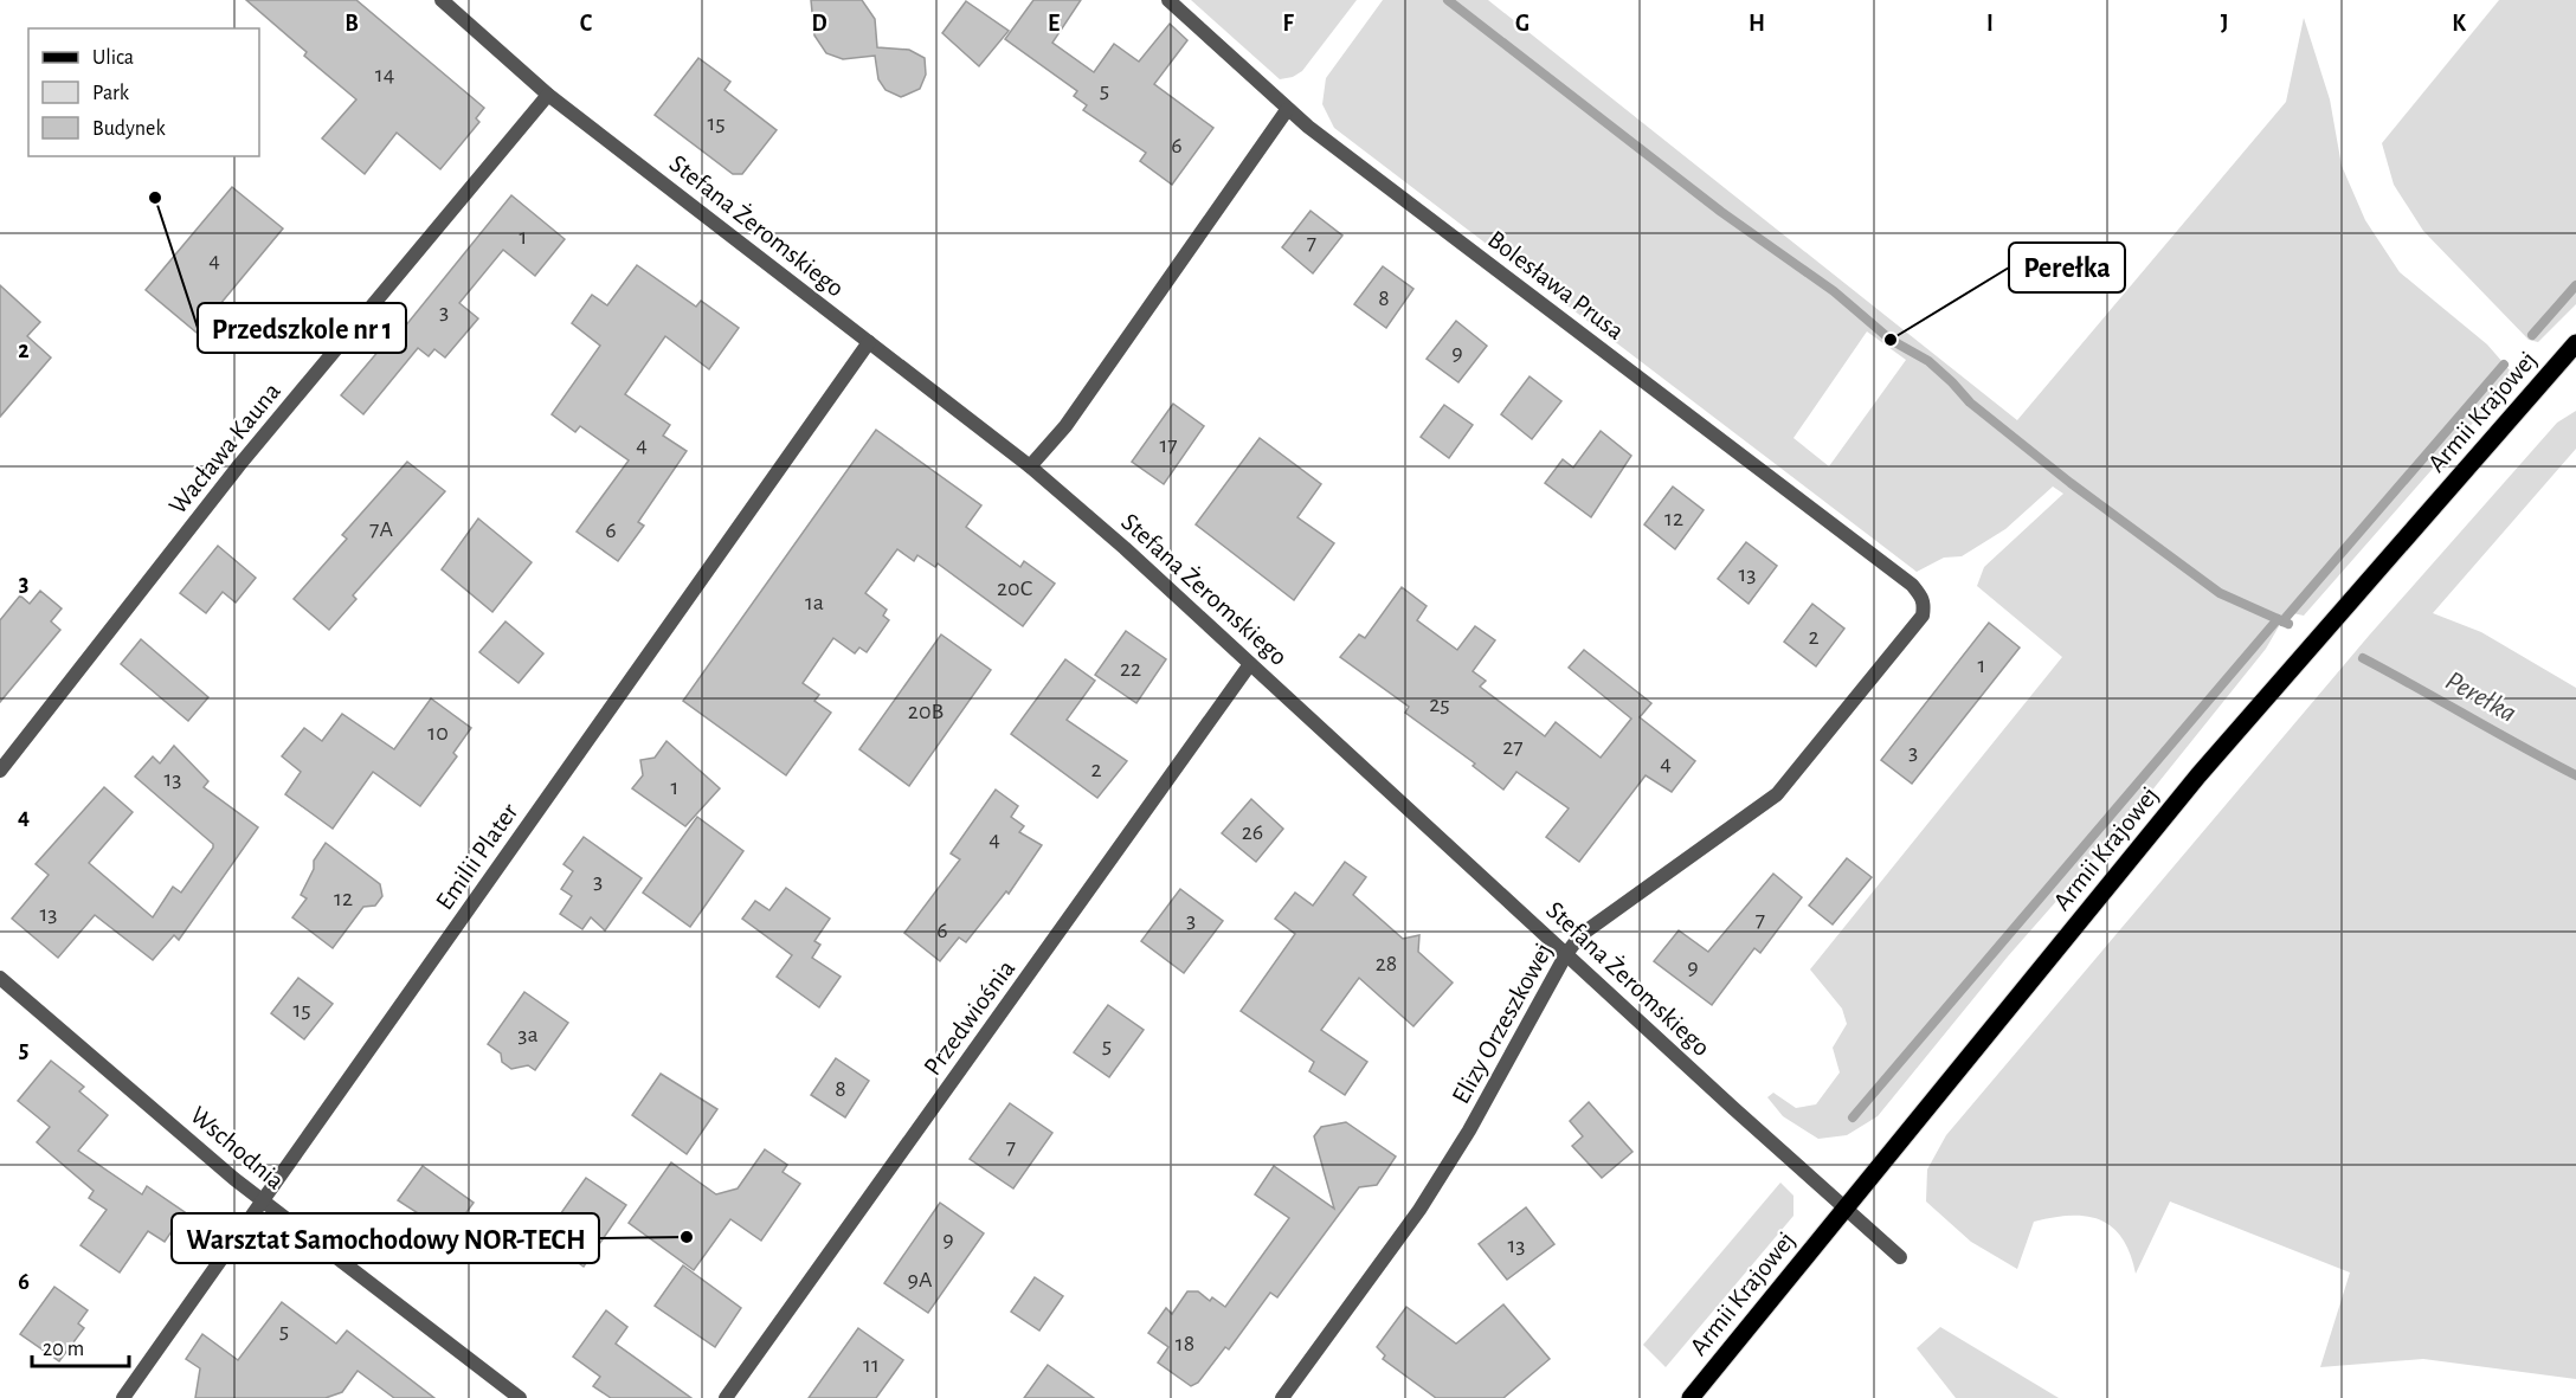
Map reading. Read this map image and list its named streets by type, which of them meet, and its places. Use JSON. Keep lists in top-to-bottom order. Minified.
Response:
{"streets":{"main road":["Armii Krajowej"],"street":["Stefana Żeromskiego","Bolesława Prusa","Wacława Kauna","Emilii Plater","Przedwiośnia","Elizy Orzeszkowej","Wschodnia"]},"crossings":[["Stefana Żeromskiego","Armii Krajowej"],["Stefana Żeromskiego","Wacława Kauna"],["Stefana Żeromskiego","Emilii Plater"],["Stefana Żeromskiego","Przedwiośnia"],["Stefana Żeromskiego","Elizy Orzeszkowej"],["Bolesława Prusa","Elizy Orzeszkowej"],["Emilii Plater","Wschodnia"]],"water":["Perełka"],"places":["Przedszkole nr 1","Perełka","Warsztat Samochodowy NOR-TECH"],"house_numbers":["14","5","15","6","1","7","4","8","3","9","4","17","12","7A","6","13","20C","1a","2","1","22","25","20B","10","27","3","4","2","13","1","26","4","3","12","13","3","7","6","28","9","15","3a","5","8","7","9","13","9A","5","18","11"],"legend":["Ulica","Park","Budynek"],"scale_bar":"20 m","grid":{"columns":["B","C","D","E","F","G","H","I","J","K"],"rows":["2","3","4","5","6"]}}
